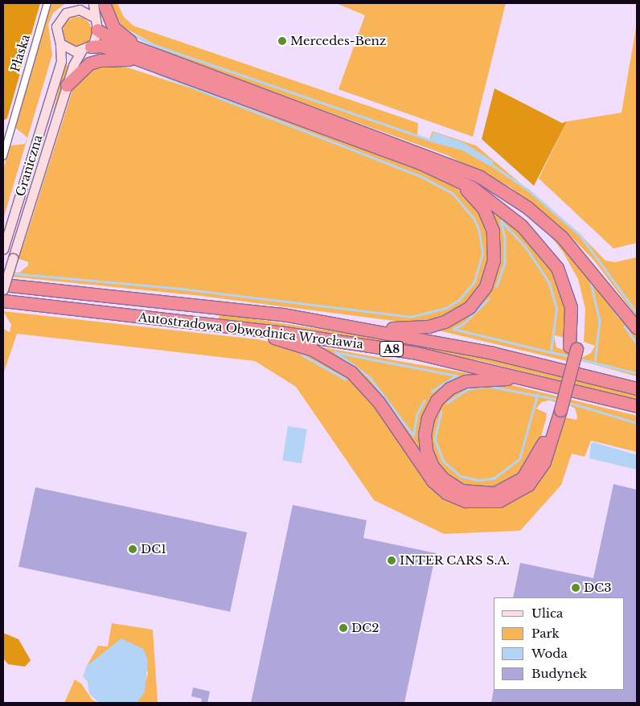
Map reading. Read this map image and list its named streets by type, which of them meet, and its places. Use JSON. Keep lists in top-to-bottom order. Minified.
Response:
{"streets":{"highway":["Autostradowa Obwodnica Wrocławia","A8"],"main road":["Graniczna"],"street":["Płaska"]},"places":["Mercedes-Benz","DC1","INTER CARS S.A.","DC3","DC2"],"legend":["Ulica","Park","Woda","Budynek"]}
